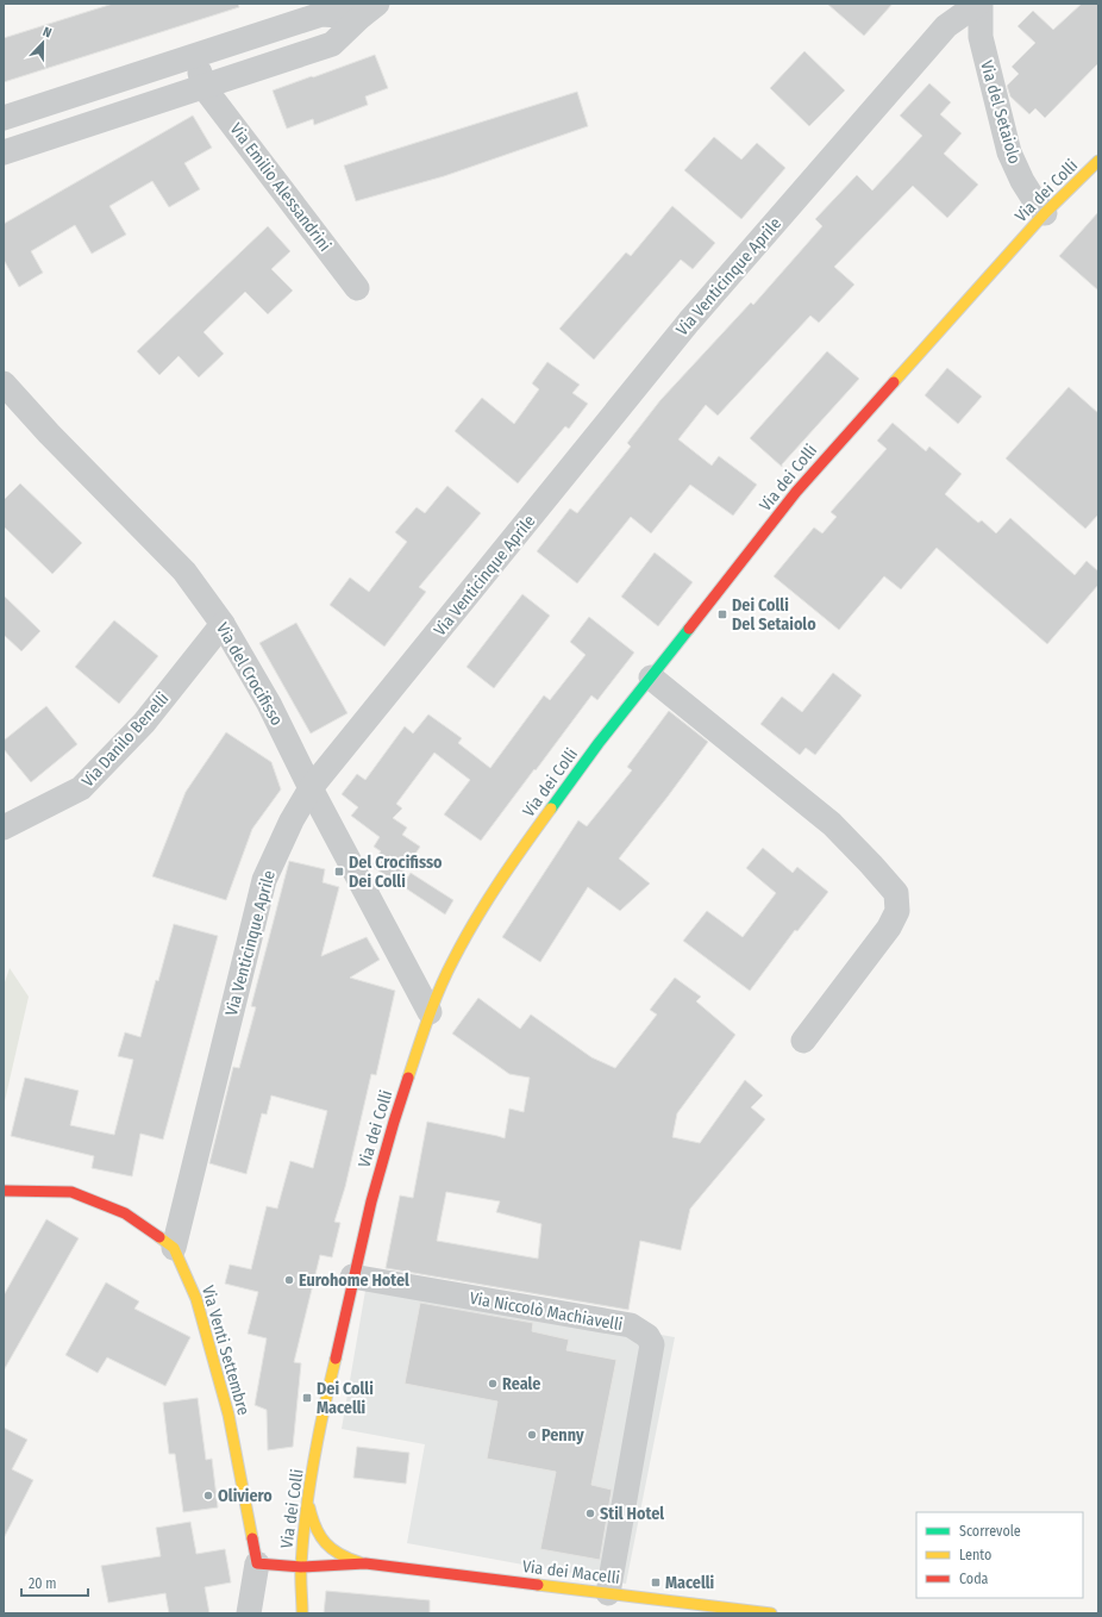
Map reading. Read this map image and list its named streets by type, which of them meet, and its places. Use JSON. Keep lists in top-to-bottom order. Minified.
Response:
{"streets":{"street":["Via del Setaiolo","Via Emilio Alessandrini","Via dei Colli","Via Venticinque Aprile","Via del Crocifisso","Via Danilo Benelli","Via Niccolò Machiavelli","Via Venti Settembre","Via dei Macelli"]},"crossings":[["Via del Setaiolo","Via dei Colli"],["Via del Setaiolo","Via Venticinque Aprile"],["Via dei Colli","Via del Crocifisso"],["Via dei Colli","Via Niccolò Machiavelli"],["Via dei Colli","Via dei Macelli"],["Via Venticinque Aprile","Via del Crocifisso"],["Via Venticinque Aprile","Via Venti Settembre"],["Via del Crocifisso","Via Danilo Benelli"],["Via Niccolò Machiavelli","Via dei Macelli"],["Via Venti Settembre","Via dei Macelli"]],"places":{"transit":["Dei Colli Del Setaiolo","Del Crocifisso Dei Colli","Dei Colli Macelli","Macelli"],"other":["Eurohome Hotel","Reale","Penny","Oliviero","Stil Hotel"]},"legend":["Scorrevole","Lento","Coda"],"scale_bar":"20 m","north":"top"}
